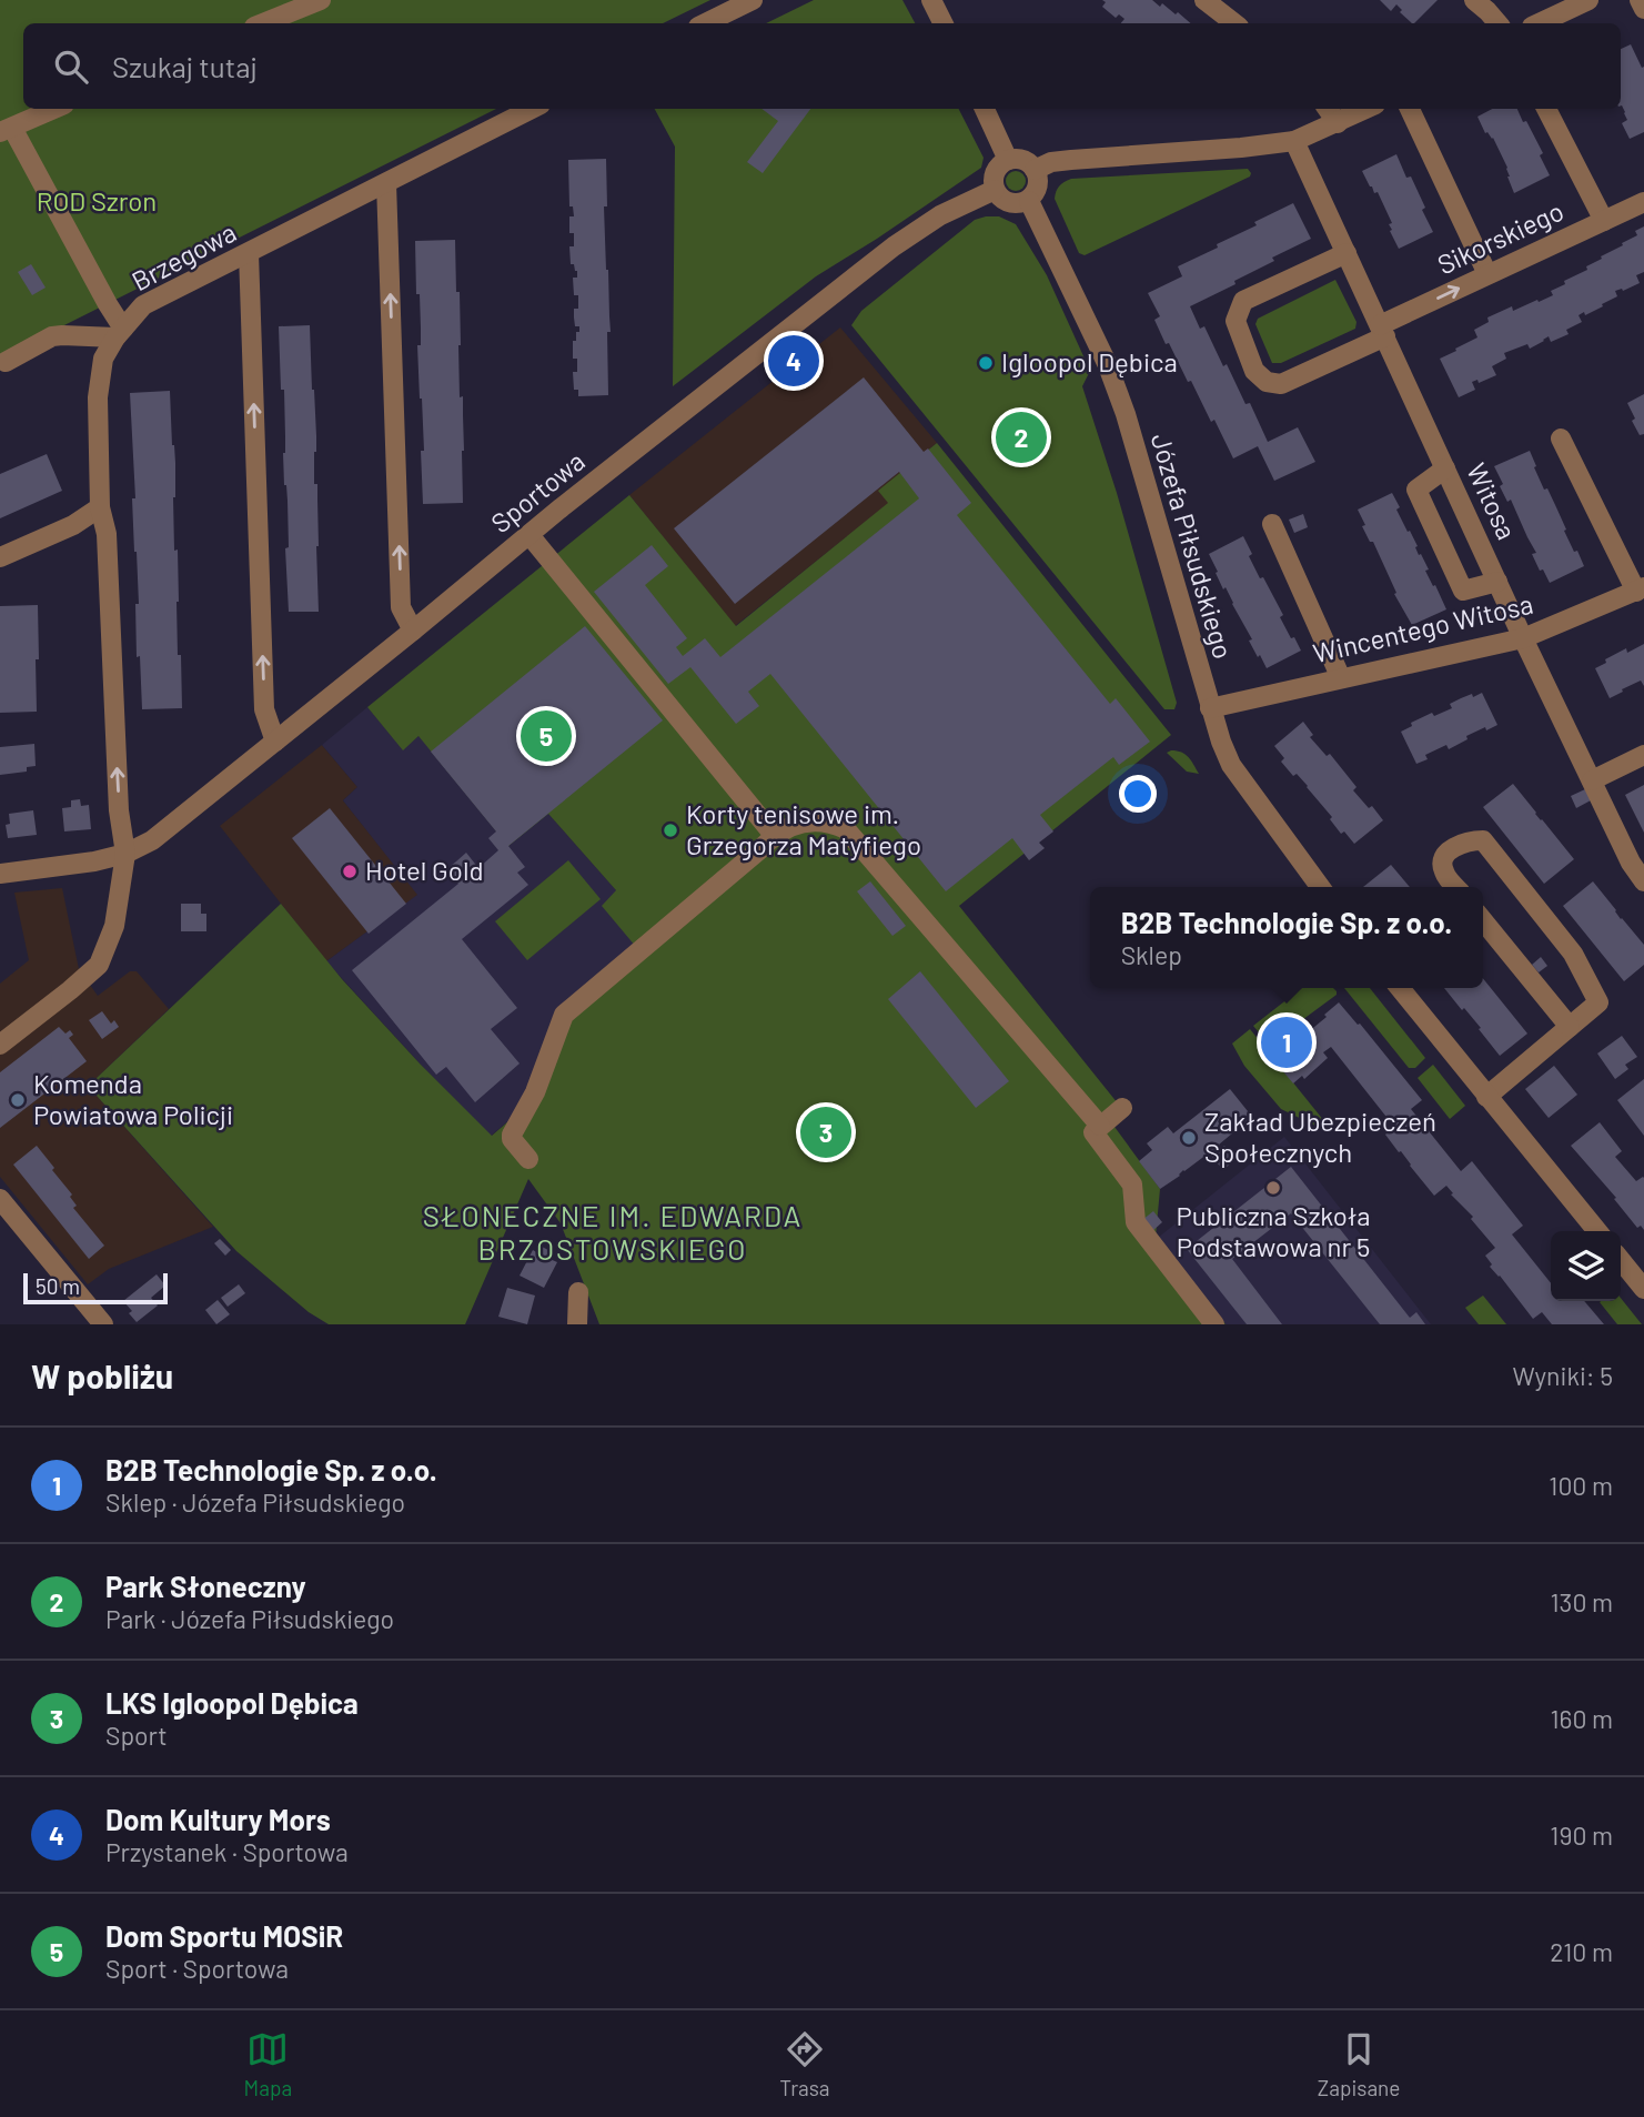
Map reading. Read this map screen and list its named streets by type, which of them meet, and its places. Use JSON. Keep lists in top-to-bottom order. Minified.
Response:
{"streets":{"street":["Sikorskiego","Brzegowa","Sportowa","Witosa","Józefa Piłsudskiego","Wincentego Witosa"]},"crossings":[["Sikorskiego","Witosa"],["Sportowa","Józefa Piłsudskiego"],["Witosa","Wincentego Witosa"],["Józefa Piłsudskiego","Wincentego Witosa"]],"districts":["SŁONECZNE IM. EDWARDA BRZOSTOWSKIEGO"],"parks":["ROD Szron"],"places":["Igloopol Dębica","Korty tenisowe im. Grzegorza Matyfiego","Hotel Gold","Komenda Powiatowa Policji","Zakład Ubezpieczeń Społecznych","Publiczna Szkoła Podstawowa nr 5"],"scale_bar":"50 m","page":{"search":"Szukaj tutaj","pins":["4","2","5","1","3"],"popup":["B2B Technologie Sp. z o.o.","Sklep"],"scale":"50 m","heading":["W pobliżu","Wyniki: 5"],"list":[{"mark":"1","name":"B2B Technologie Sp. z o.o.","note":"Sklep · Józefa Piłsudskiego","value":"100 m"},{"mark":"2","name":"Park Słoneczny","note":"Park · Józefa Piłsudskiego","value":"130 m"},{"mark":"3","name":"LKS Igloopol Dębica","note":"Sport","value":"160 m"},{"mark":"4","name":"Dom Kultury Mors","note":"Przystanek · Sportowa","value":"190 m"},{"mark":"5","name":"Dom Sportu MOSiR","note":"Sport · Sportowa","value":"210 m"}],"nav":["Mapa","Trasa","Zapisane"]}}
